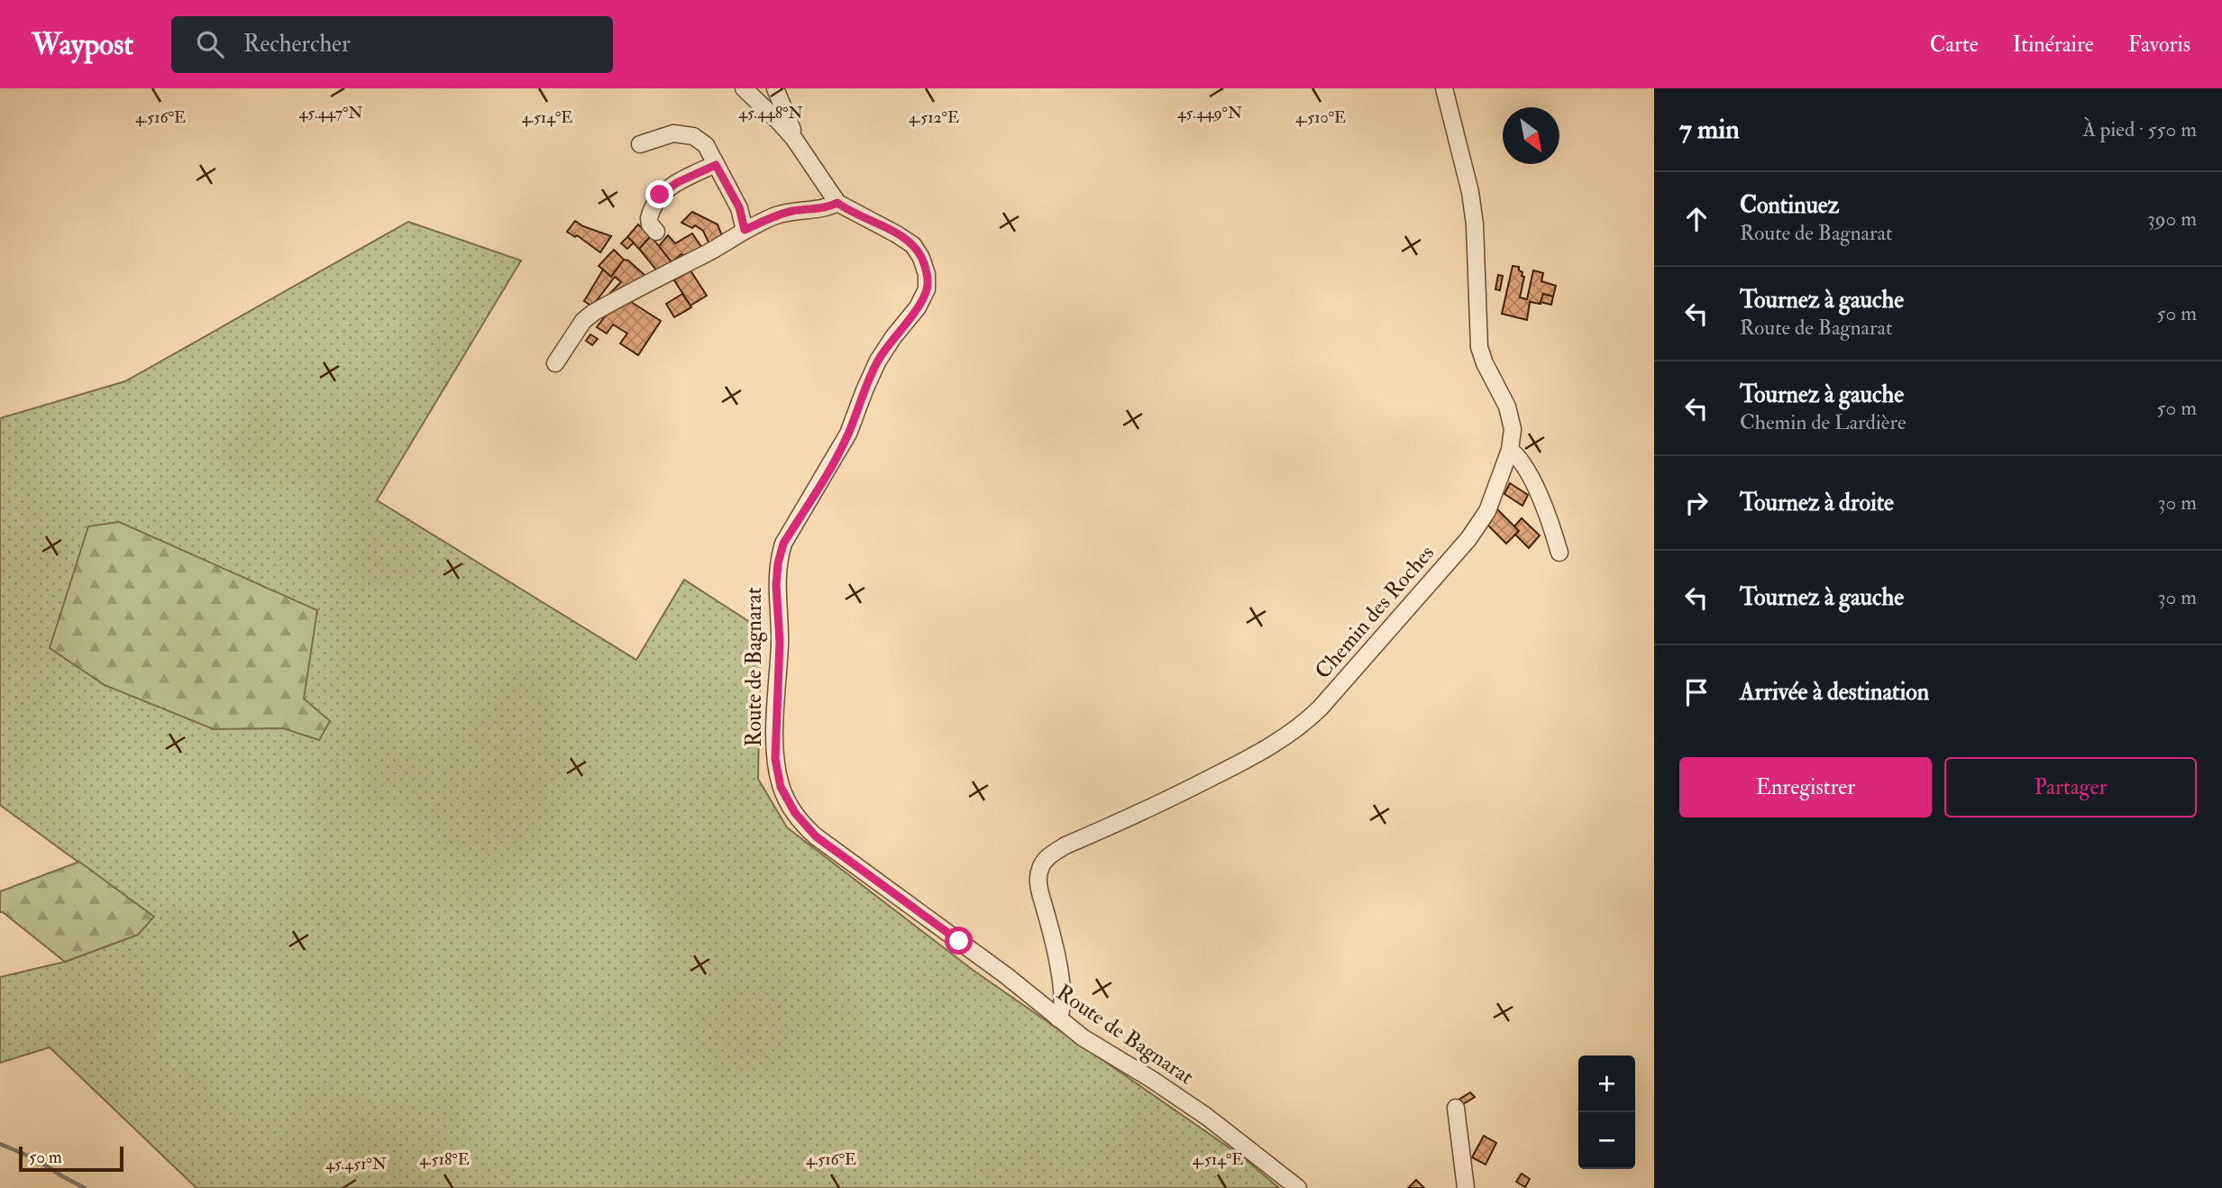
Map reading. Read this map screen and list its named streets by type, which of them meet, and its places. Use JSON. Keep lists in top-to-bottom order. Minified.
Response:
{"streets":{"street":["Chemin des Roches","Route de Bagnarat"]},"crossings":[["Chemin des Roches","Route de Bagnarat"]],"scale_bar":"50 m","north":"bottom right","page":{"header":"Waypost","search":"Rechercher","nav":["Carte","Itinéraire","Favoris"],"heading":["7 min","À pied · 550 m"],"list":[["Continuez","Route de Bagnarat","390 m"],["Tournez à gauche","Route de Bagnarat","50 m"],["Tournez à gauche","Chemin de Lardière","50 m"],["Tournez à droite","30 m"],["Tournez à gauche","30 m"],"Arrivée à destination"],"buttons":["Enregistrer","Partager"],"map_buttons":["+","−"],"scale":"50 m"},"coordinates":["45.447°N","45.448°N","45.449°N","4.516°E","4.514°E","4.512°E","4.510°E","4.518°E","45.451°N"]}
